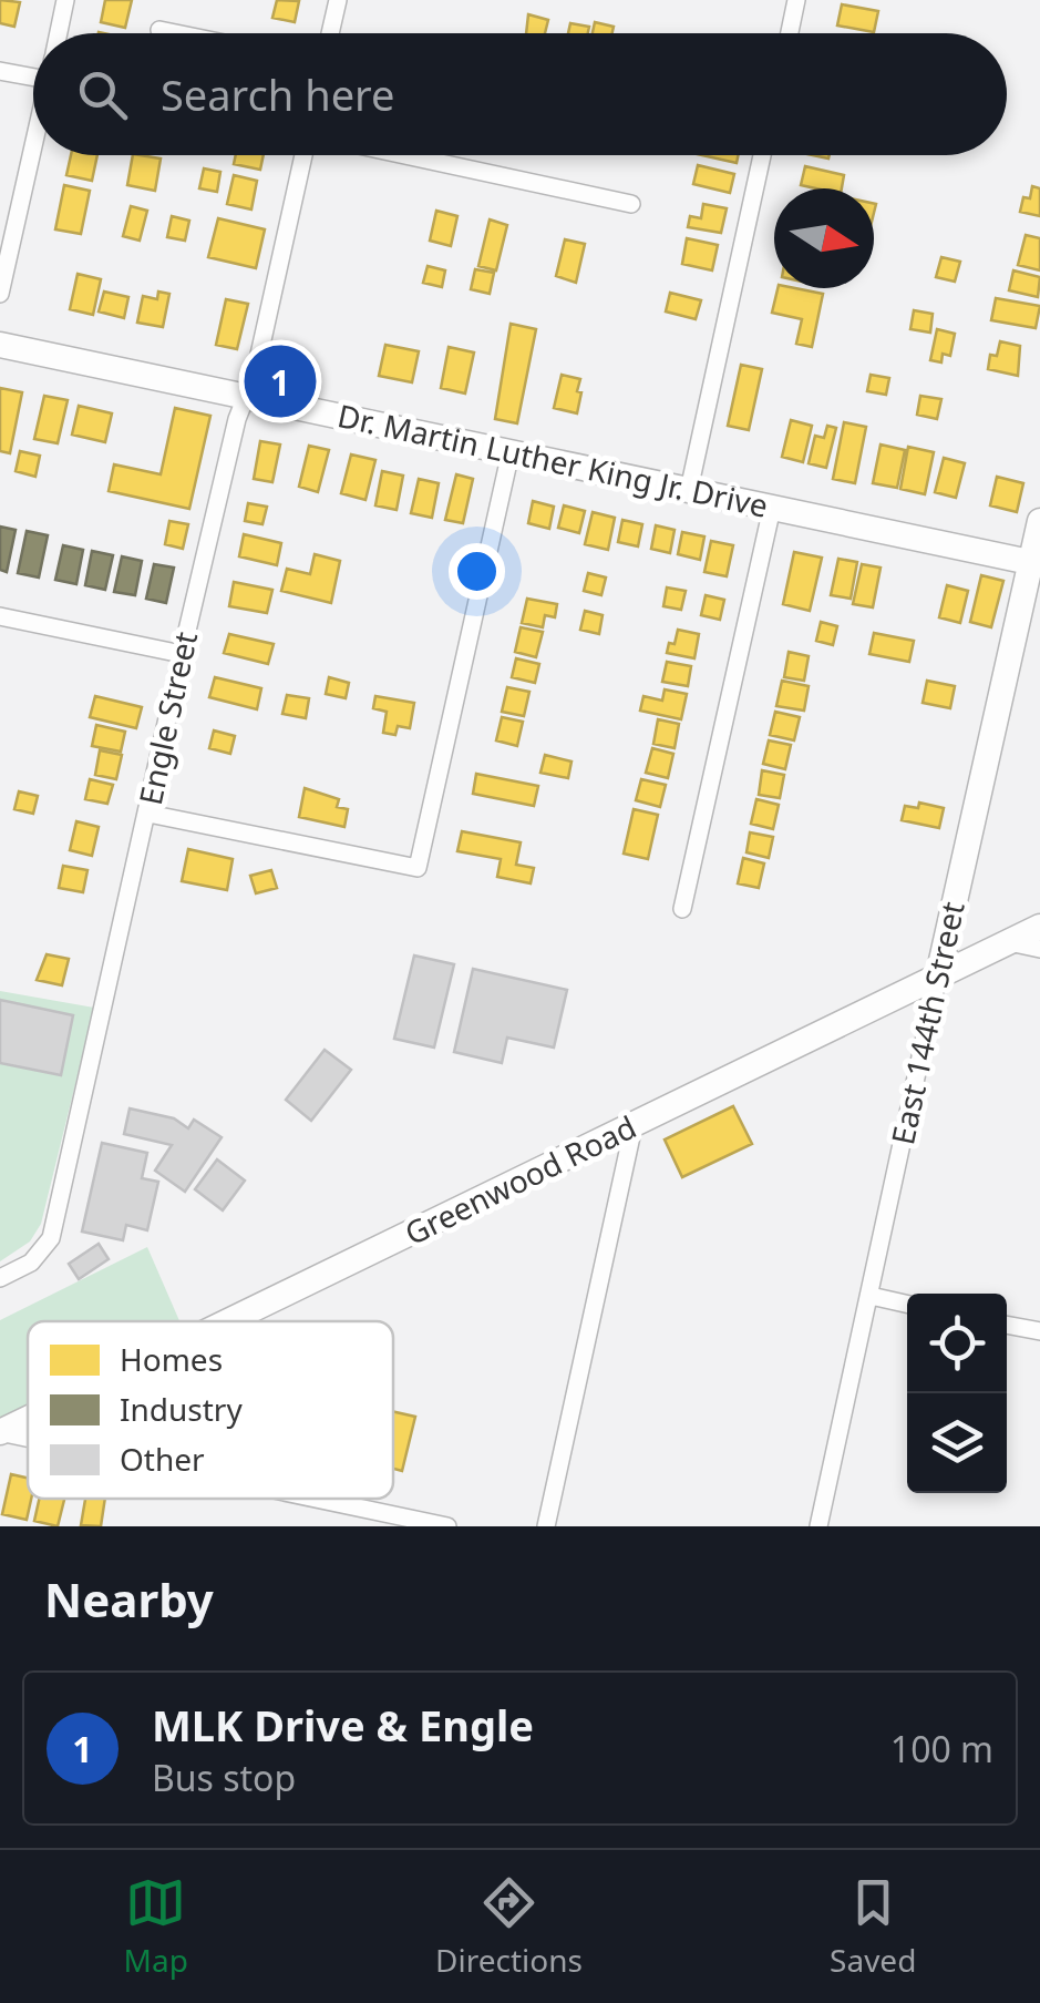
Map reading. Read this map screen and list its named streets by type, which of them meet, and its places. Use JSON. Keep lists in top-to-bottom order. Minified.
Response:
{"streets":{"street":["Dr. Martin Luther King Jr. Drive","Engle Street","East 144th Street","Greenwood Road"]},"crossings":[["Dr. Martin Luther King Jr. Drive","Engle Street"],["Dr. Martin Luther King Jr. Drive","East 144th Street"],["East 144th Street","Greenwood Road"]],"legend":["Homes","Industry","Other"],"north":"right","page":{"search":"Search here","pins":"1","heading":"Nearby","list":[{"mark":"1","name":"MLK Drive & Engle","note":"Bus stop","value":"100 m"}],"nav":["Map","Directions","Saved"]}}
